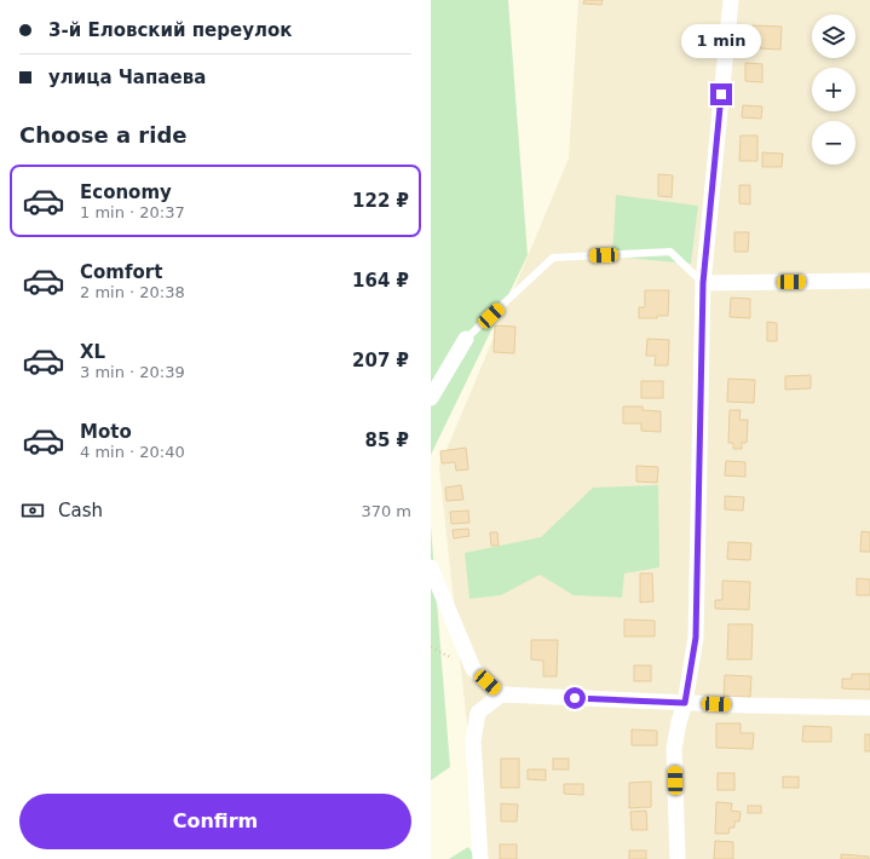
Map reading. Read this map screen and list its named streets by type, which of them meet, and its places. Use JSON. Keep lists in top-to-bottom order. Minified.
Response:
{"page":{"banner":["3-й Еловский переулок","улица Чапаева"],"map_buttons":["+","−"],"bubble":"1 min","heading":"Choose a ride","list":[{"name":"Economy","note":"1 min · 20:37","value":"122 ₽"},{"name":"Comfort","note":"2 min · 20:38","value":"164 ₽"},{"name":"XL","note":"3 min · 20:39","value":"207 ₽"},{"name":"Moto","note":"4 min · 20:40","value":"85 ₽"}],"pay":["Cash","370 m"],"buttons":"Confirm"}}
